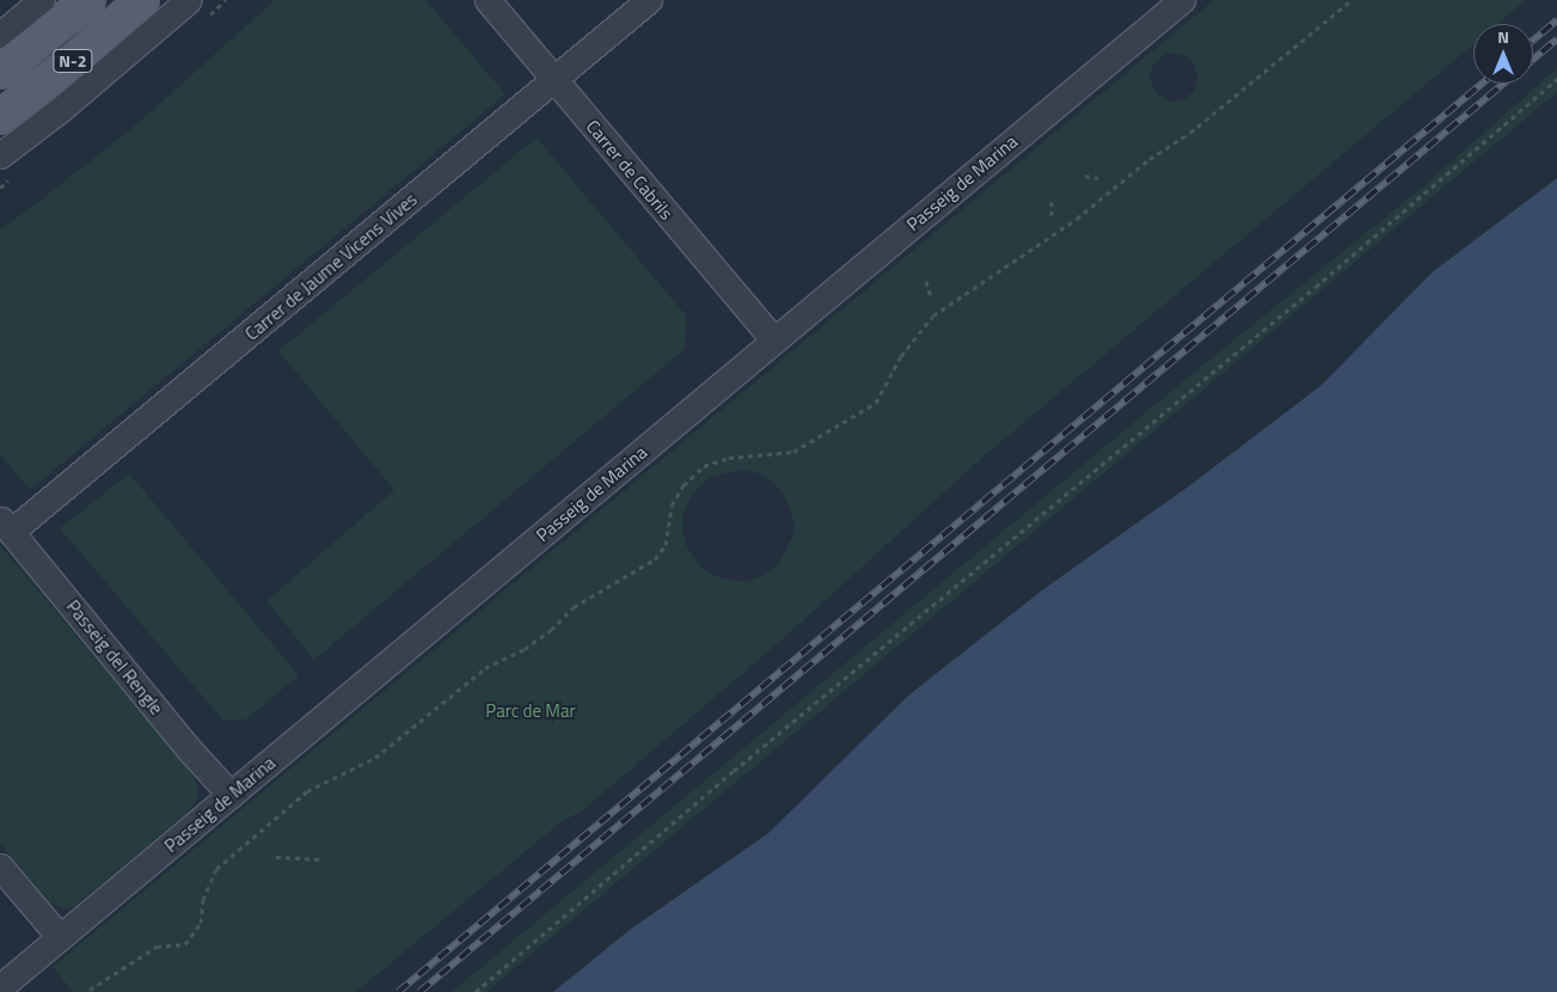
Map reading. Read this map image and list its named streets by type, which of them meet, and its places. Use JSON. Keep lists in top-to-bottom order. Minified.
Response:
{"streets":{"main road":["N-2"],"street":["Carrer de Cabrils","Passeig de Marina","Carrer de Jaume Vicens Vives","Passeig del Rengle"]},"crossings":[["Carrer de Cabrils","Passeig de Marina"],["Carrer de Cabrils","Carrer de Jaume Vicens Vives"],["Passeig de Marina","Passeig del Rengle"],["Carrer de Jaume Vicens Vives","Passeig del Rengle"]],"parks":["Parc de Mar"],"north":"top"}
